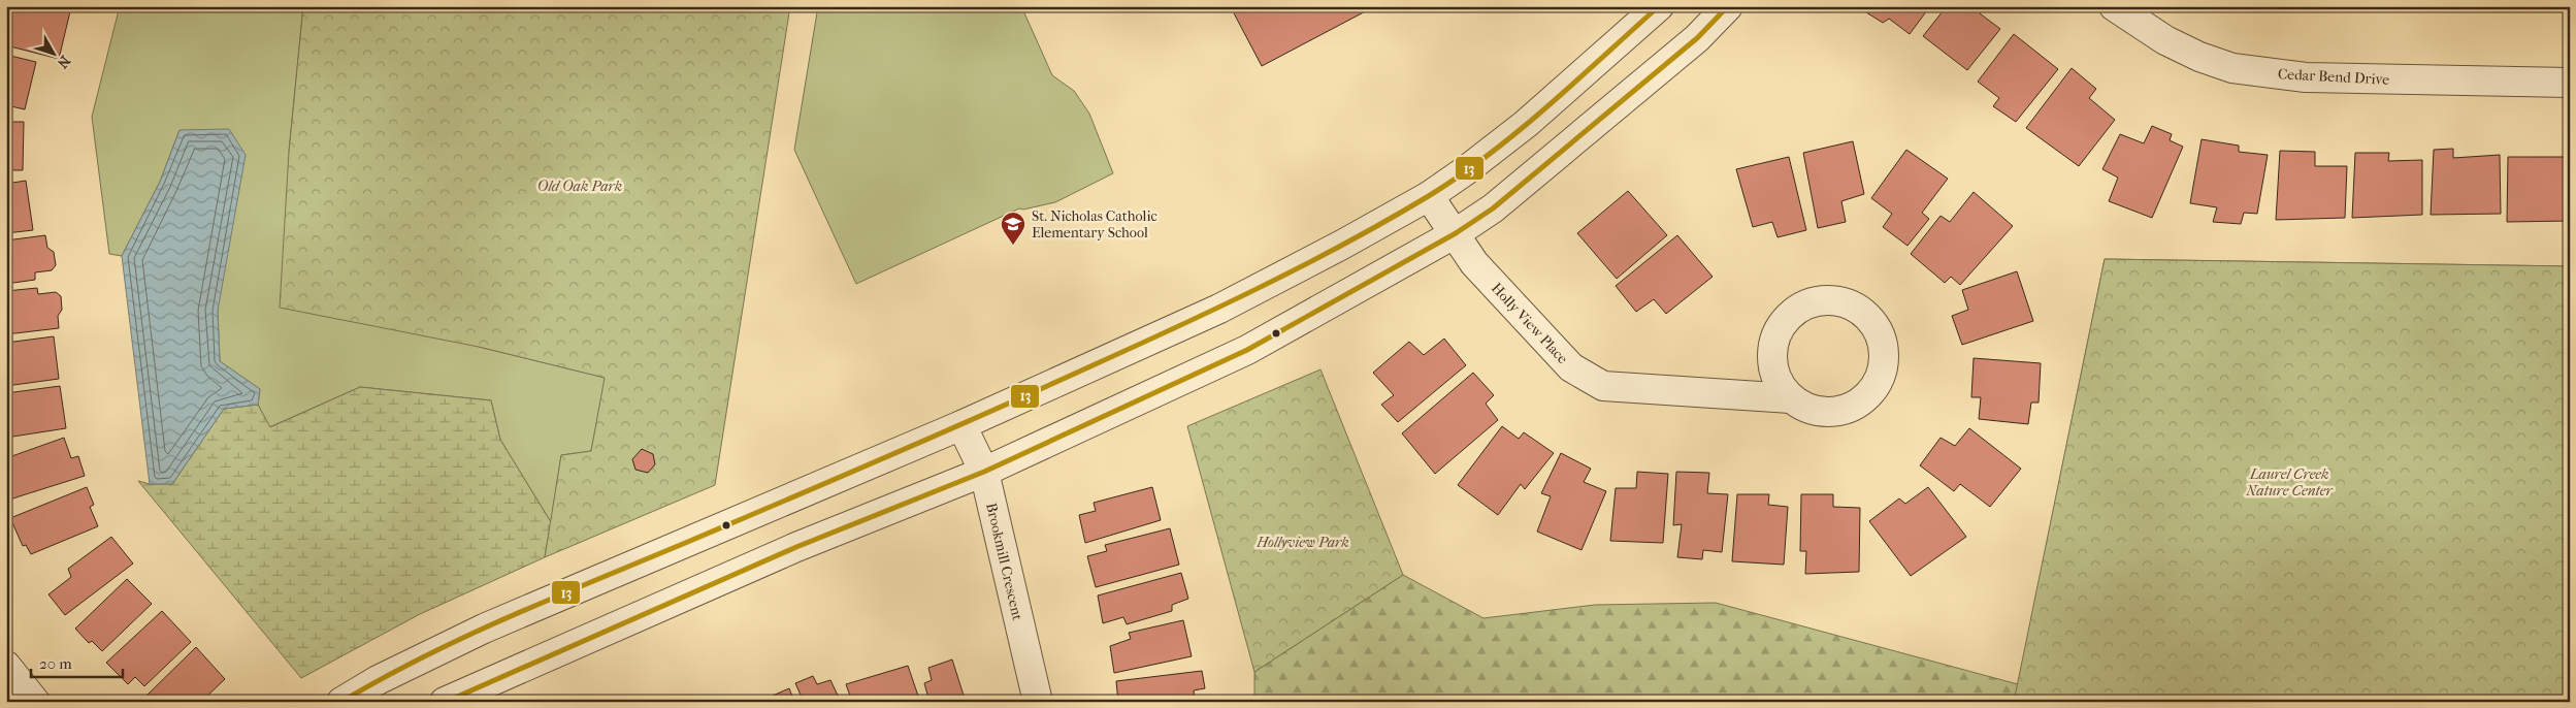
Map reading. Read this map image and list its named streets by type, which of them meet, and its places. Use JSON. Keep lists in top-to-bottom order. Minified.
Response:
{"streets":{"street":["Cedar Bend Drive","Holly View Place","Brookmill Crescent"]},"parks":["Old Oak Park","Laurel Creek Nature Center","Hollyview Park"],"places":{"school or university":["St. Nicholas Catholic Elementary School"]},"lines":["transit line 13"],"scale_bar":"20 m","north":"bottom right"}
